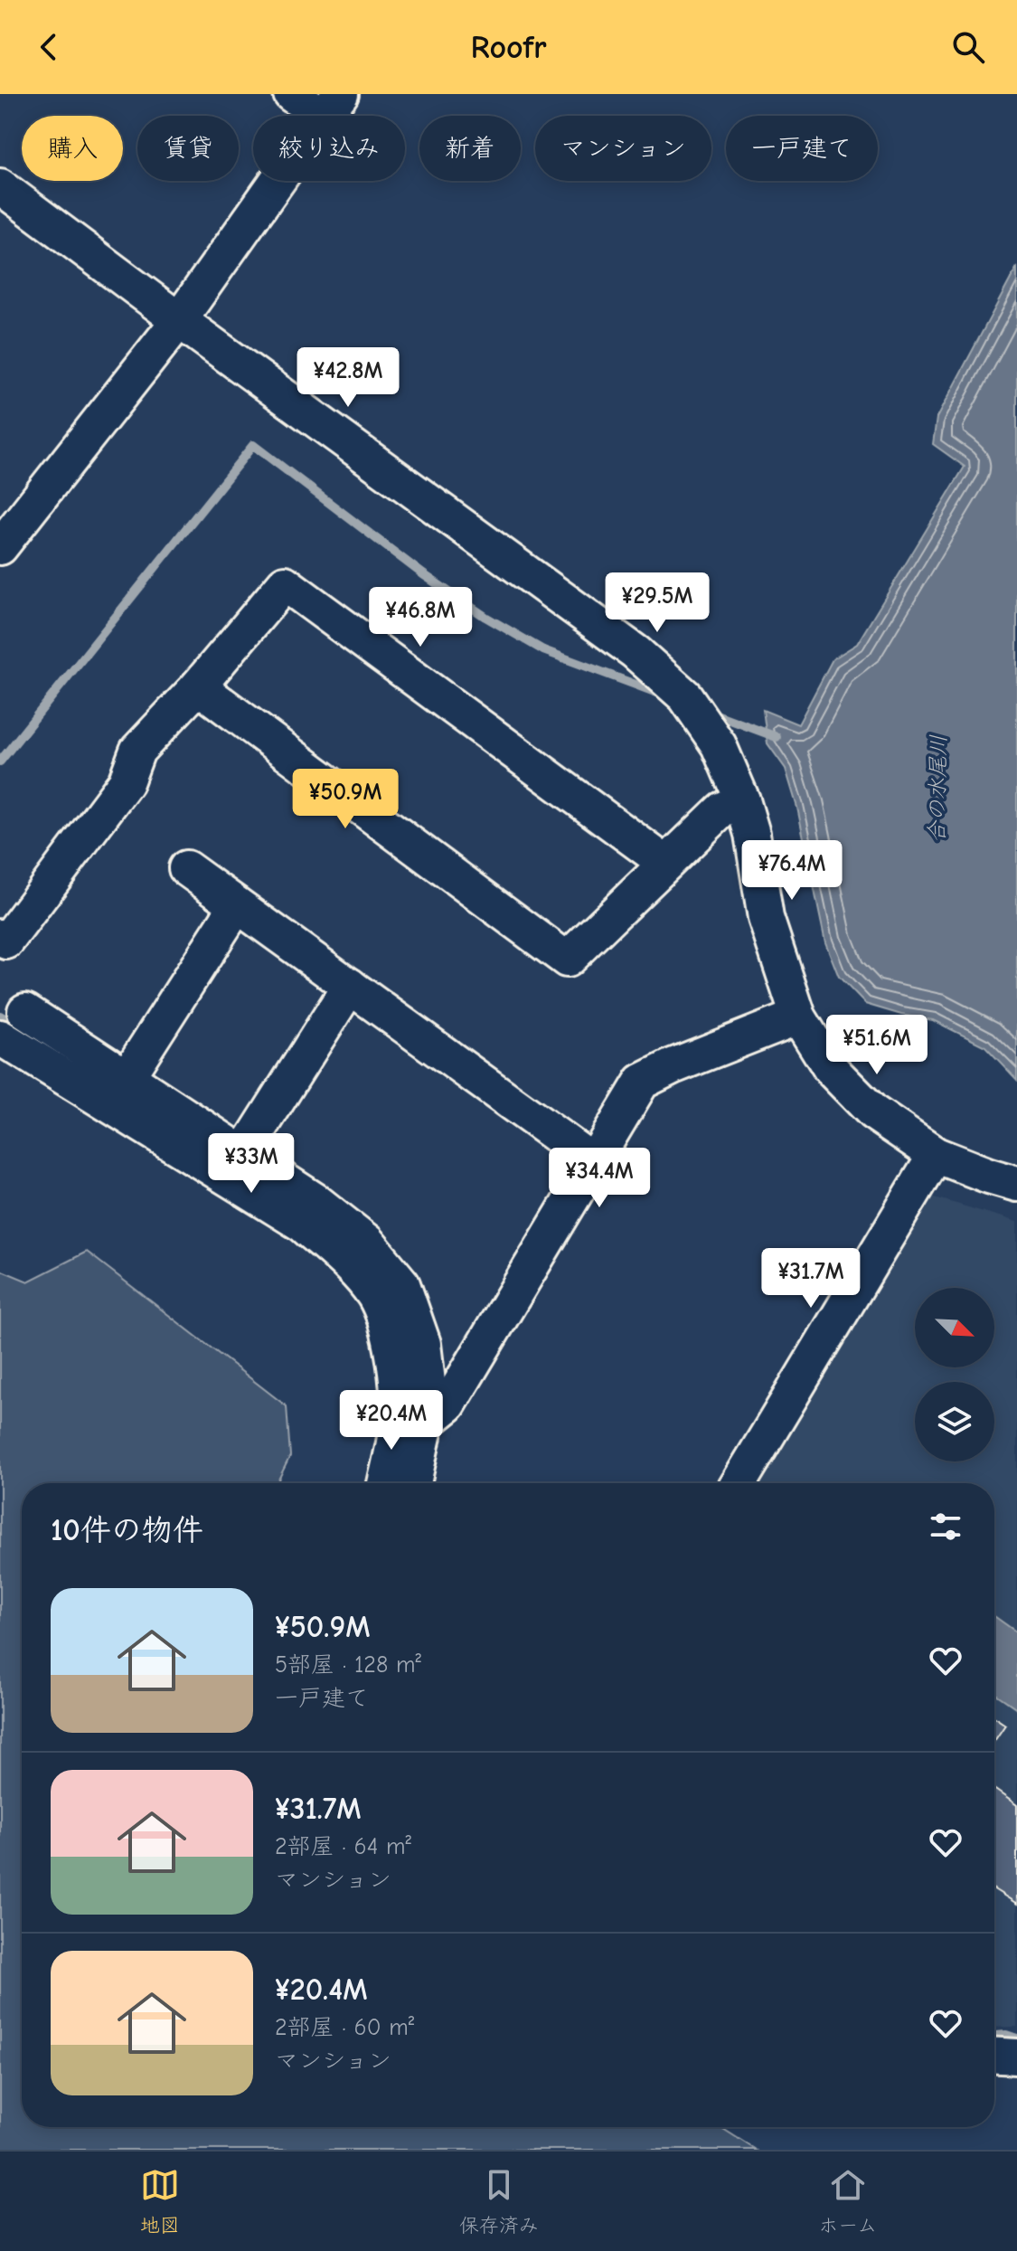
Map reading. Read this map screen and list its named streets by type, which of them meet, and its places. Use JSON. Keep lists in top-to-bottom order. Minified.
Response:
{"water":["合の水尾川"],"north":"bottom right","page":{"header":"Roofr","chip":["購入","賃貸","絞り込み","新着","マンション","一戸建て"],"price":["¥42.8M","¥29.5M","¥46.8M","¥50.9M","¥76.4M","¥51.6M","¥33M","¥34.4M","¥31.7M","¥20.4M"],"heading":"10件の物件","list":[{"name":"¥50.9M","note":"5部屋 · 128 m² · 一戸建て"},{"name":"¥31.7M","note":"2部屋 · 64 m² · マンション"},{"name":"¥20.4M","note":"2部屋 · 60 m² · マンション"}],"tabs":["地図","保存済み","ホーム"]}}
